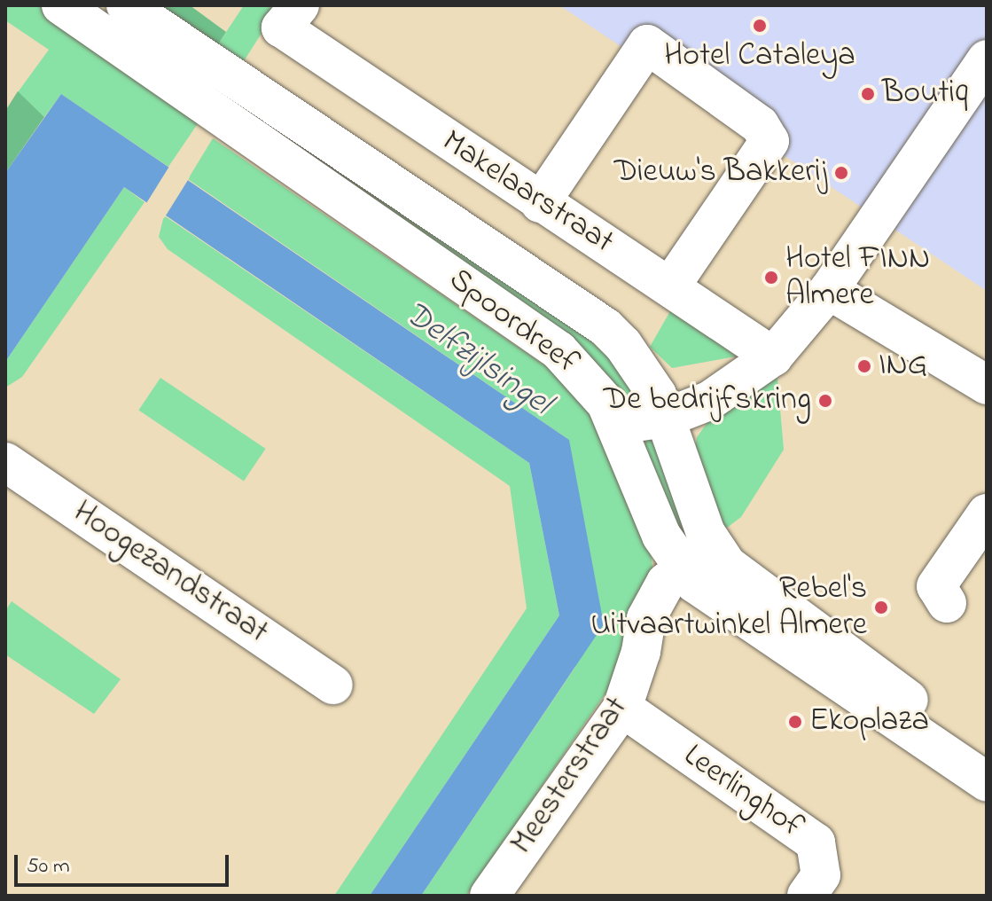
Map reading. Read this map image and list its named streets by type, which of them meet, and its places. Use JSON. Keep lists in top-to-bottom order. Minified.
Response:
{"streets":{"street":["Makelaarstraat","Spoordreef","Hoogezandstraat","Meesterstraat","Leerlinghof"]},"crossings":[["Spoordreef","Meesterstraat"],["Meesterstraat","Leerlinghof"]],"water":["Delfzijlsingel"],"places":["Hotel Cataleya","Boutiq","Dieuw's Bakkerij","Hotel FINN Almere","ING","De bedrijfskring","Rebel's Uitvaartwinkel Almere","Ekoplaza"],"scale_bar":"50 m"}
